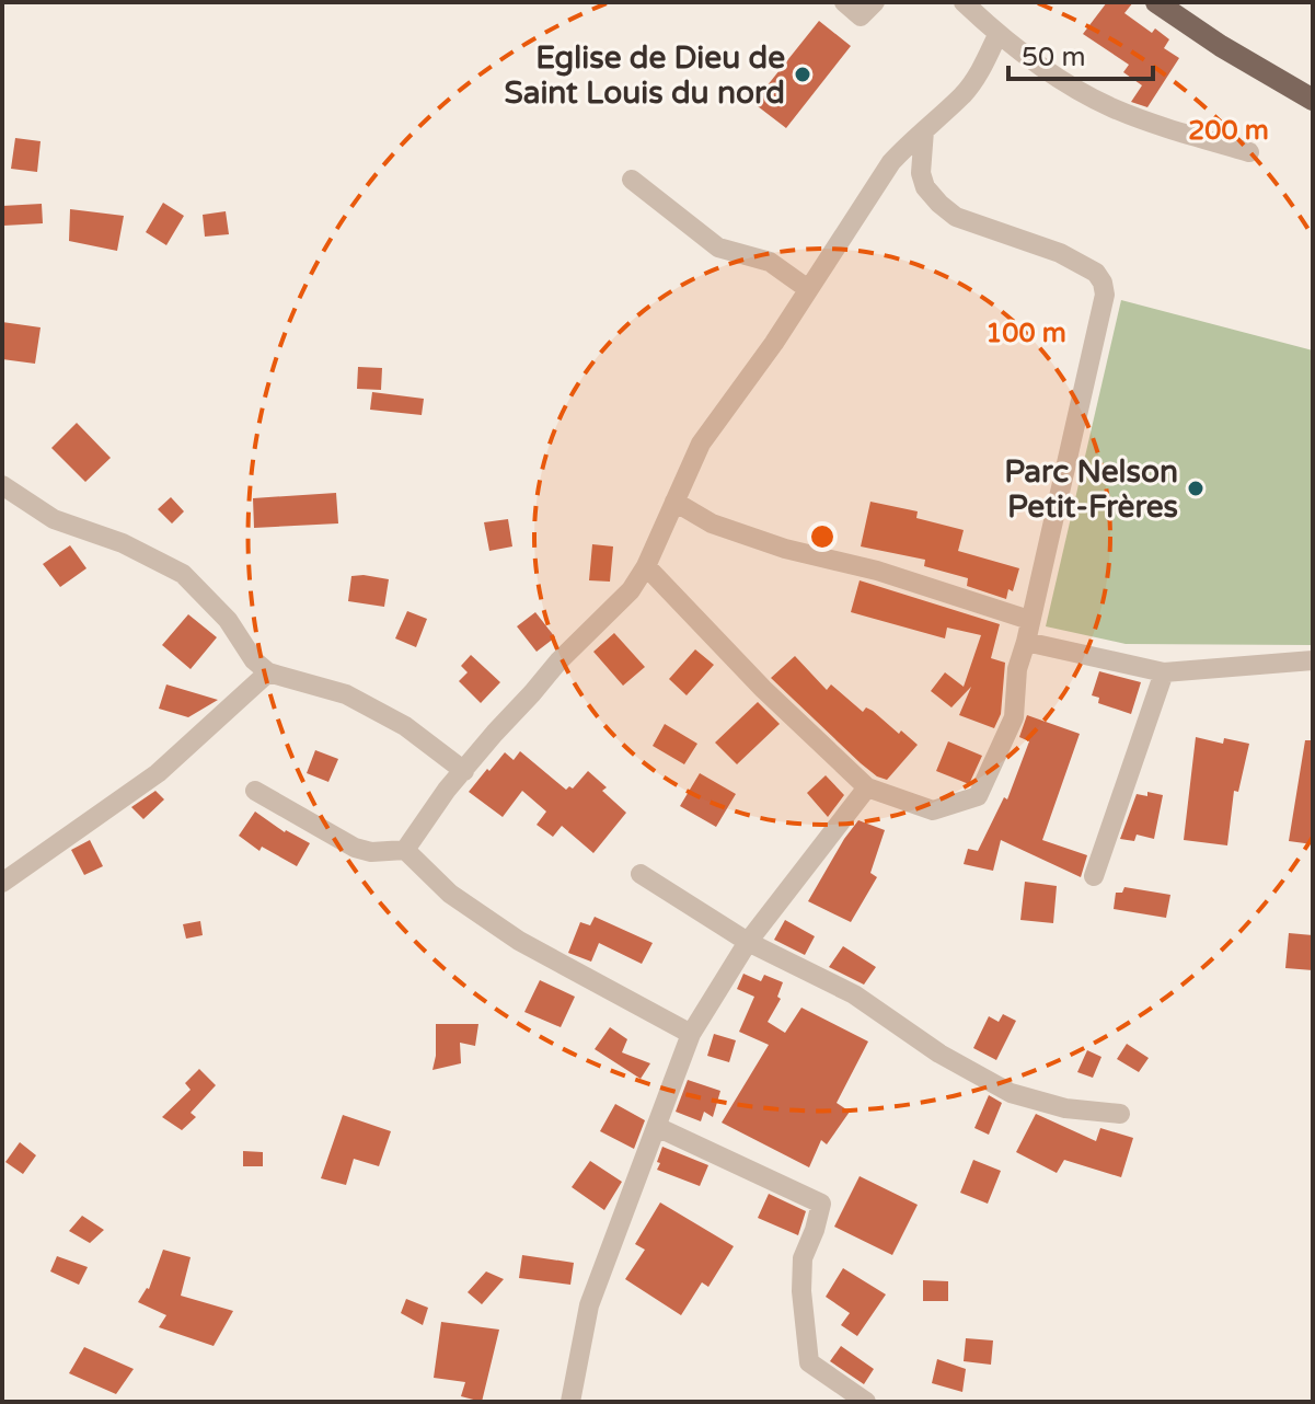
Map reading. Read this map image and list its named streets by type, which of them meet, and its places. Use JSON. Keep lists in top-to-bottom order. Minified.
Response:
{"places":["Eglise de Dieu de Saint Louis du nord","Parc Nelson Petit-Frères"],"scale_bar":"50 m","rings":["200 m","100 m"]}
